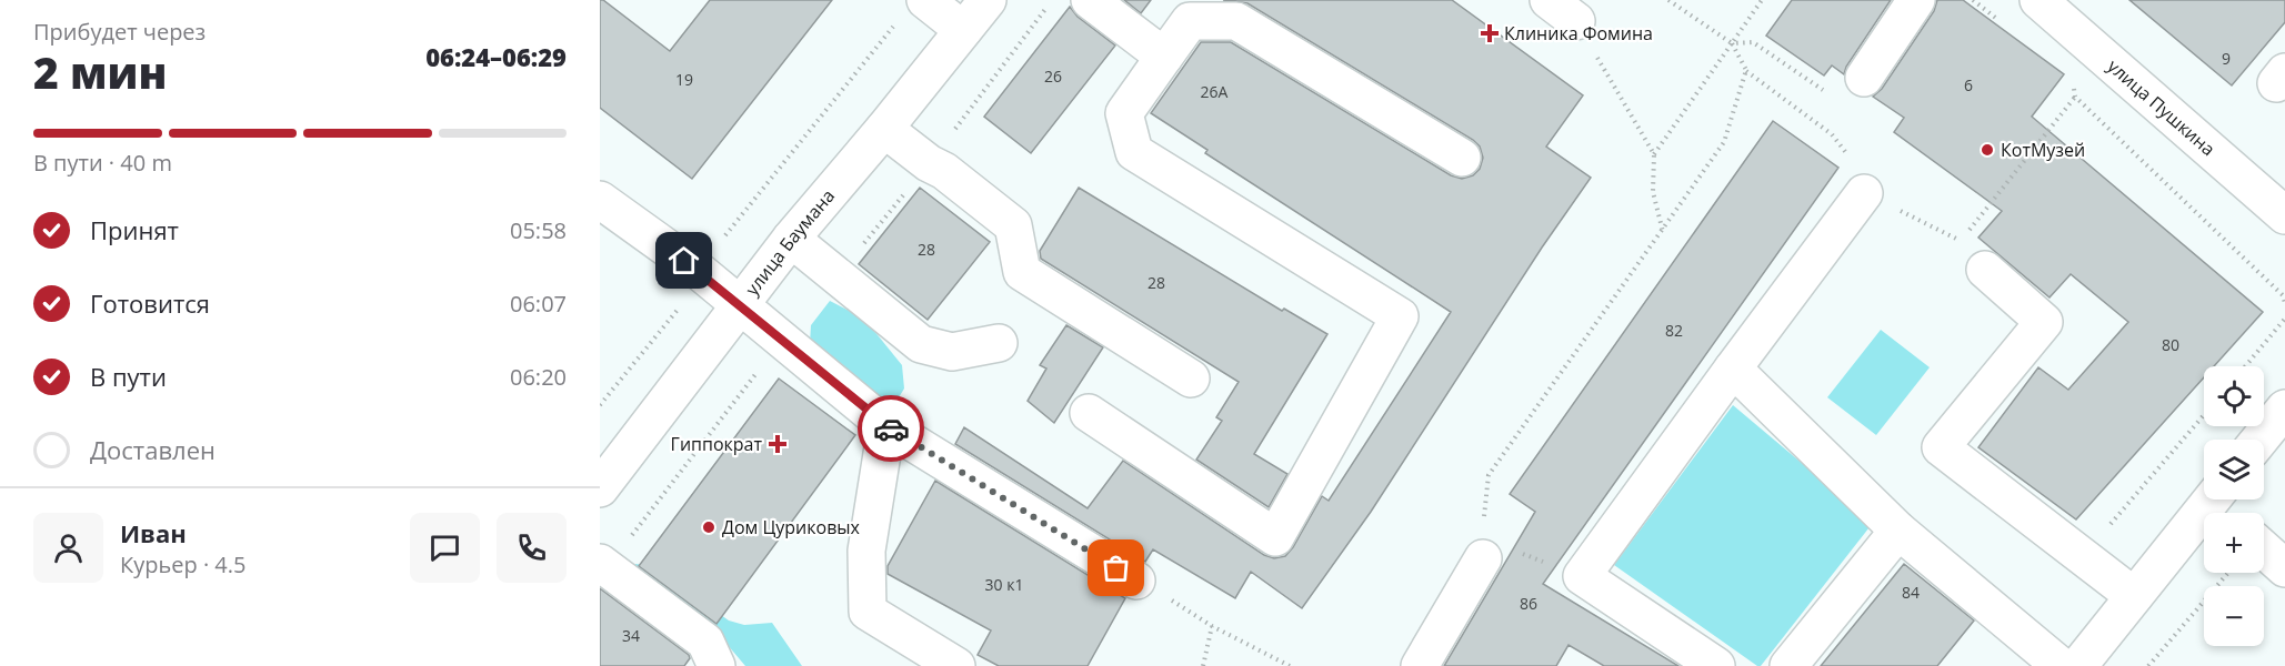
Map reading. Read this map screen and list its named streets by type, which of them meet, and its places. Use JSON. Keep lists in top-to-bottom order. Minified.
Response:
{"streets":{"street":["улица Пушкина","улица Баумана"]},"places":{"health":["Клиника Фомина","Гиппократ"],"other":["КотМузей","Дом Цуриковых"]},"house_numbers":["9","26","19","6","26А","28","28","82","80","30 к1","84","86","34"],"page":{"heading":["2 мин","Прибудет через","06:24–06:29"],"panel":["Иван","Курьер · 4.5"],"bar":"В пути · 40 m","list":[["Принят","05:58"],["Готовится","06:07"],["В пути","06:20"],"Доставлен"],"map_buttons":["+","−"]}}
